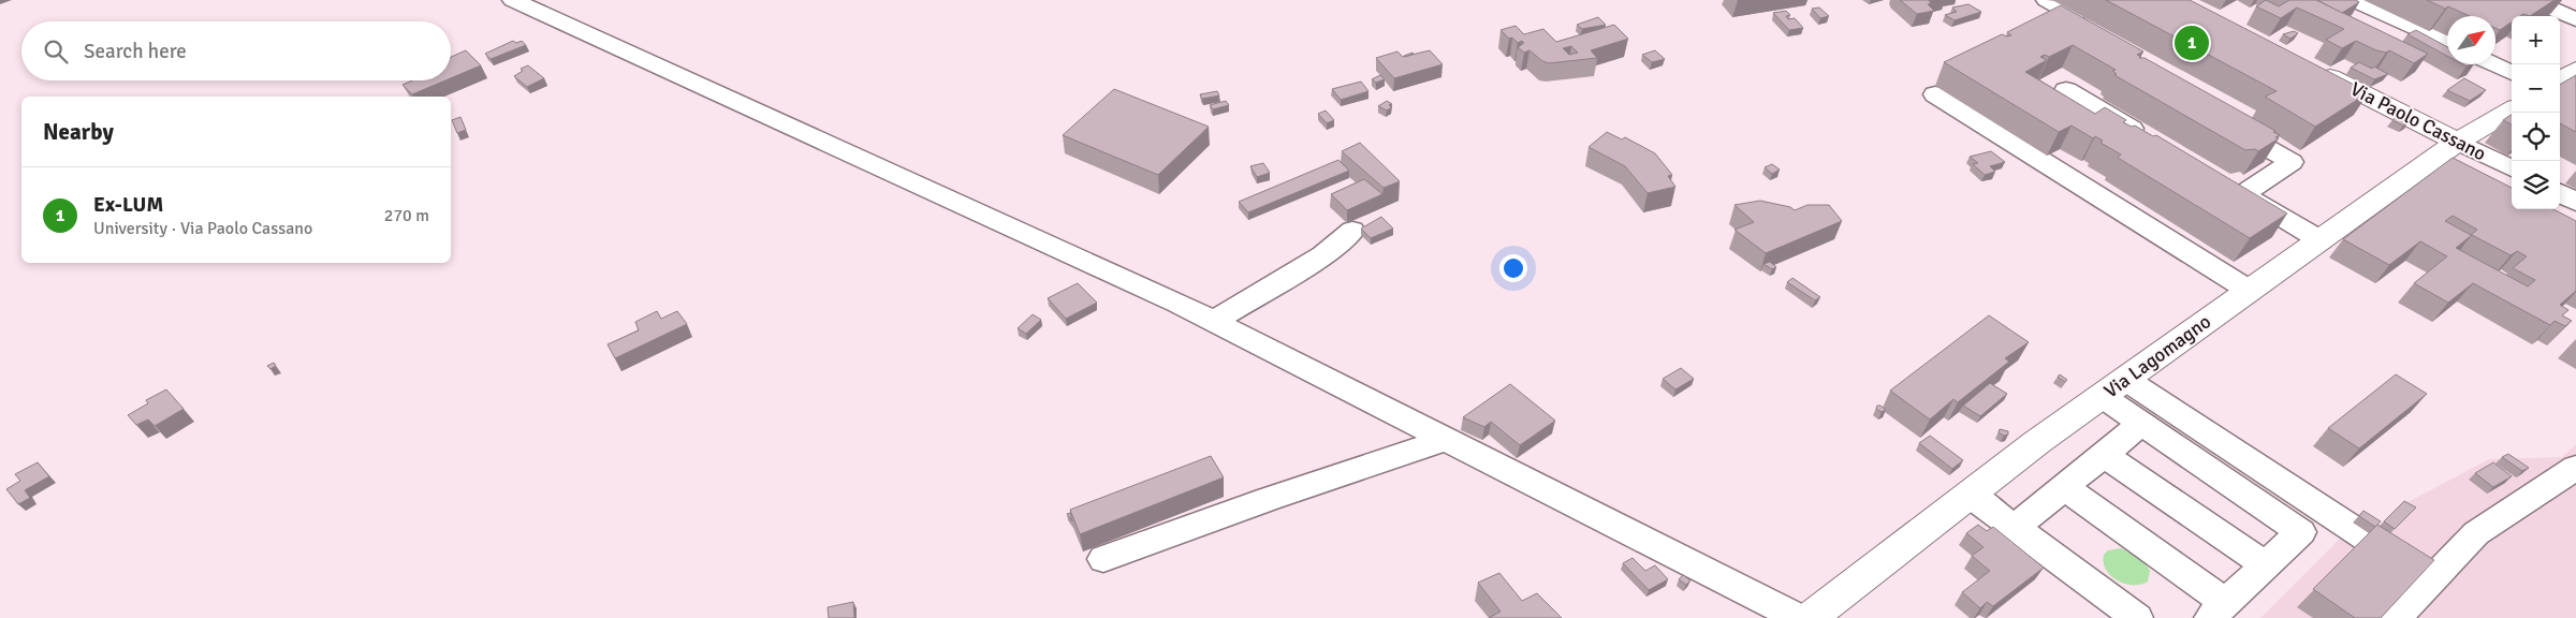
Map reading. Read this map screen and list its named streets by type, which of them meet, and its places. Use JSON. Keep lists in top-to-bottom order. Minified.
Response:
{"streets":{"main road":["Via Paolo Cassano","Via Lagomagno"]},"crossings":[["Via Paolo Cassano","Via Lagomagno"]],"north":"top right","page":{"map_buttons":["+","−"],"search":"Search here","pins":"1","heading":"Nearby","list":[{"mark":"1","name":"Ex-LUM","note":"University · Via Paolo Cassano","value":"270 m"}]}}
